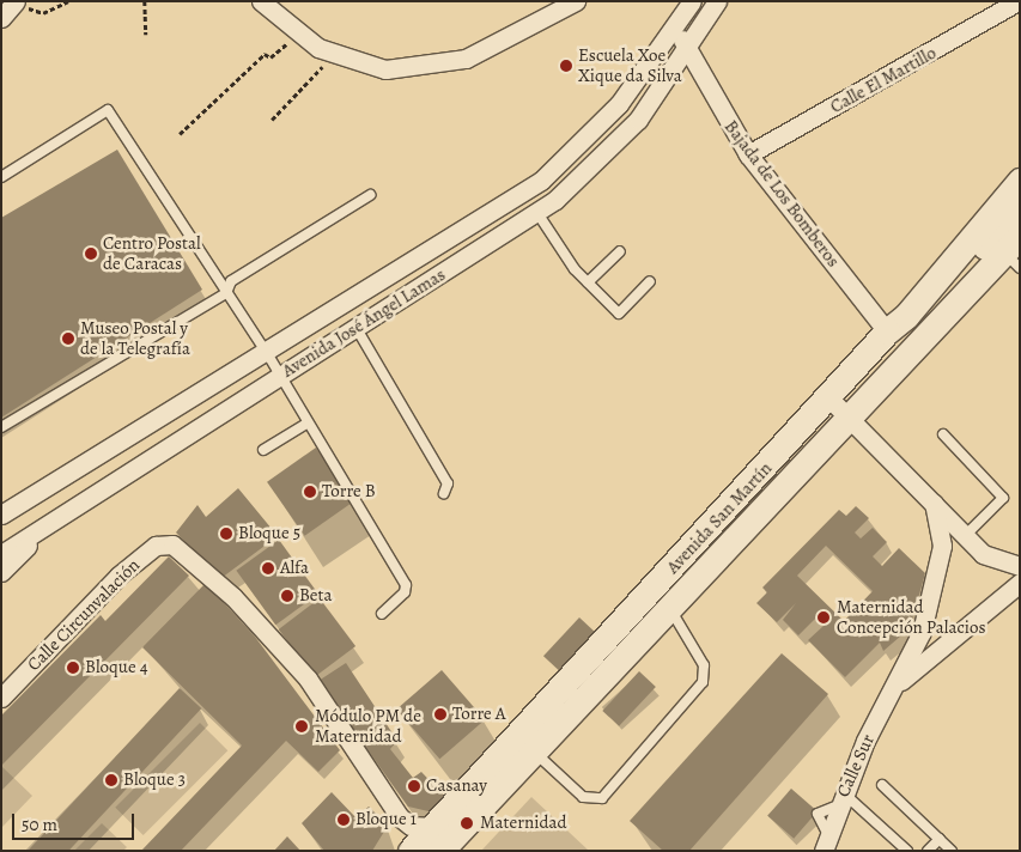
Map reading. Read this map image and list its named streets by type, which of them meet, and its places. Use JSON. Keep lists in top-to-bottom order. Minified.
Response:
{"streets":{"main road":["Avenida San Martín"],"street":["Calle El Martillo","Bajada de Los Bomberos","Avenida José Ángel Lamas","Calle Circunvalación","Calle Sur"]},"crossings":[["Calle El Martillo","Bajada de Los Bomberos"],["Bajada de Los Bomberos","Avenida José Ángel Lamas"],["Bajada de Los Bomberos","Avenida San Martín"],["Avenida San Martín","Calle Circunvalación"],["Avenida San Martín","Calle Sur"]],"places":["Escuela Xoe Xique da Silva","Centro Postal de Caracas","Museo Postal y de la Telegrafía","Torre B","Bloque 5","Alfa","Beta","Maternidad Concepción Palacios","Bloque 4","Torre A","Módulo PM de Maternidad","Bloque 3","Casanay","Bloque 1","Maternidad"],"scale_bar":"50 m"}
